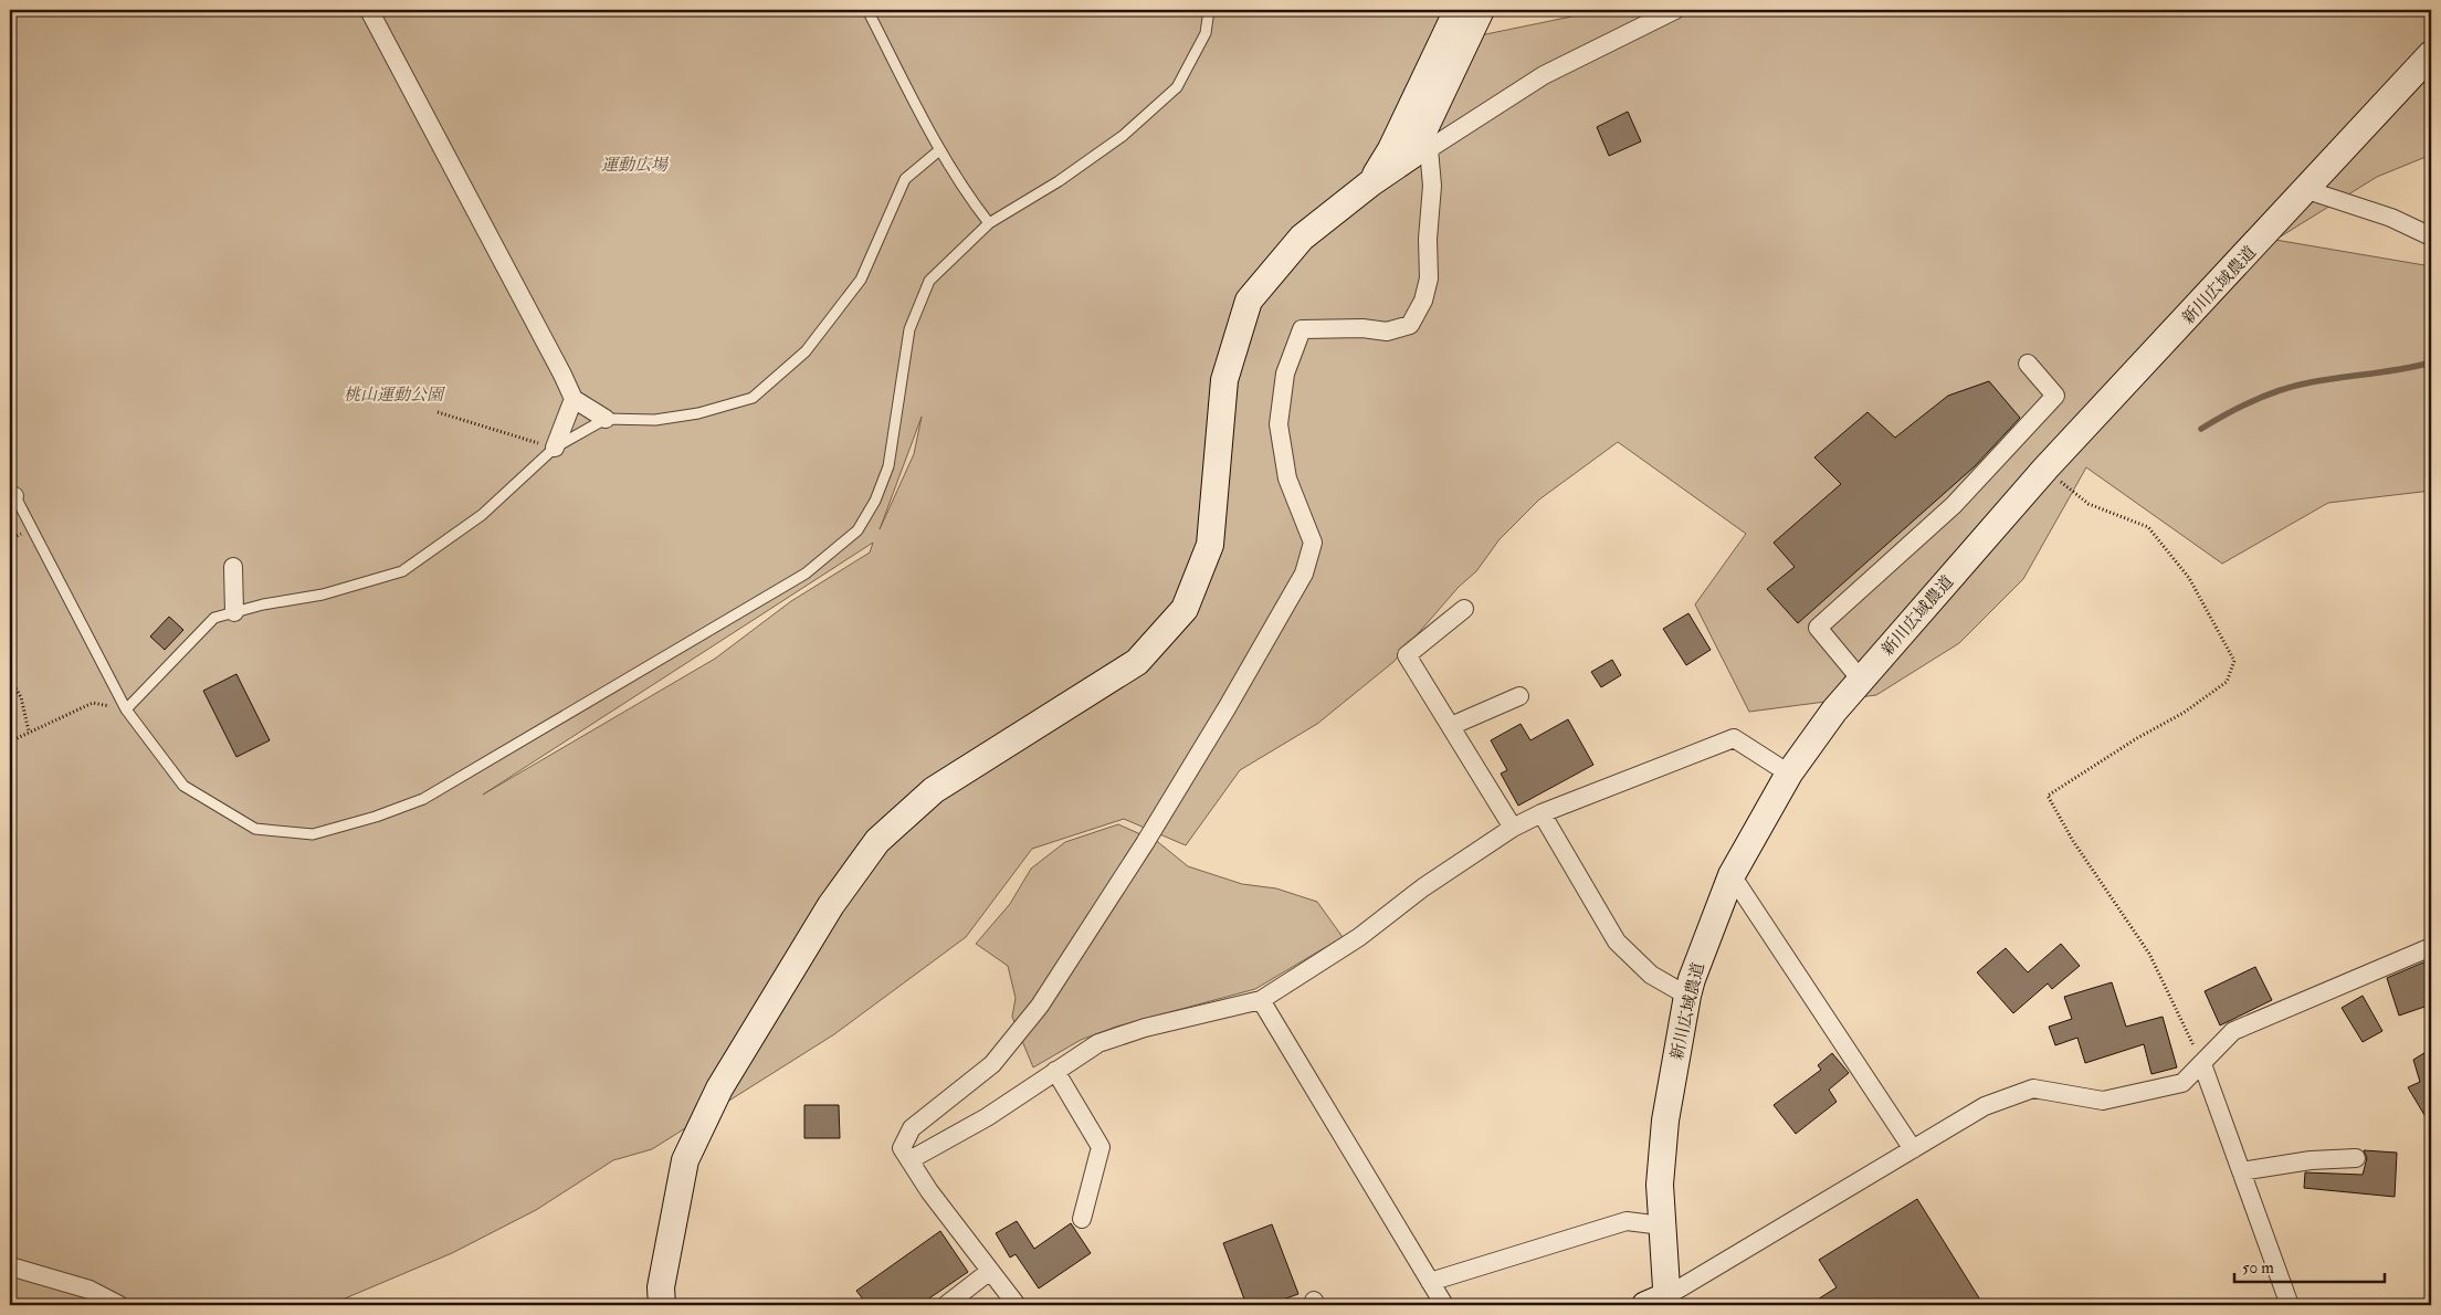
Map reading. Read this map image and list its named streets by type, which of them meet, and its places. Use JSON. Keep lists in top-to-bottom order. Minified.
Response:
{"streets":{"street":["新川広域農道"]},"parks":["運動広場","桃山運動公園"],"scale_bar":"50 m"}
